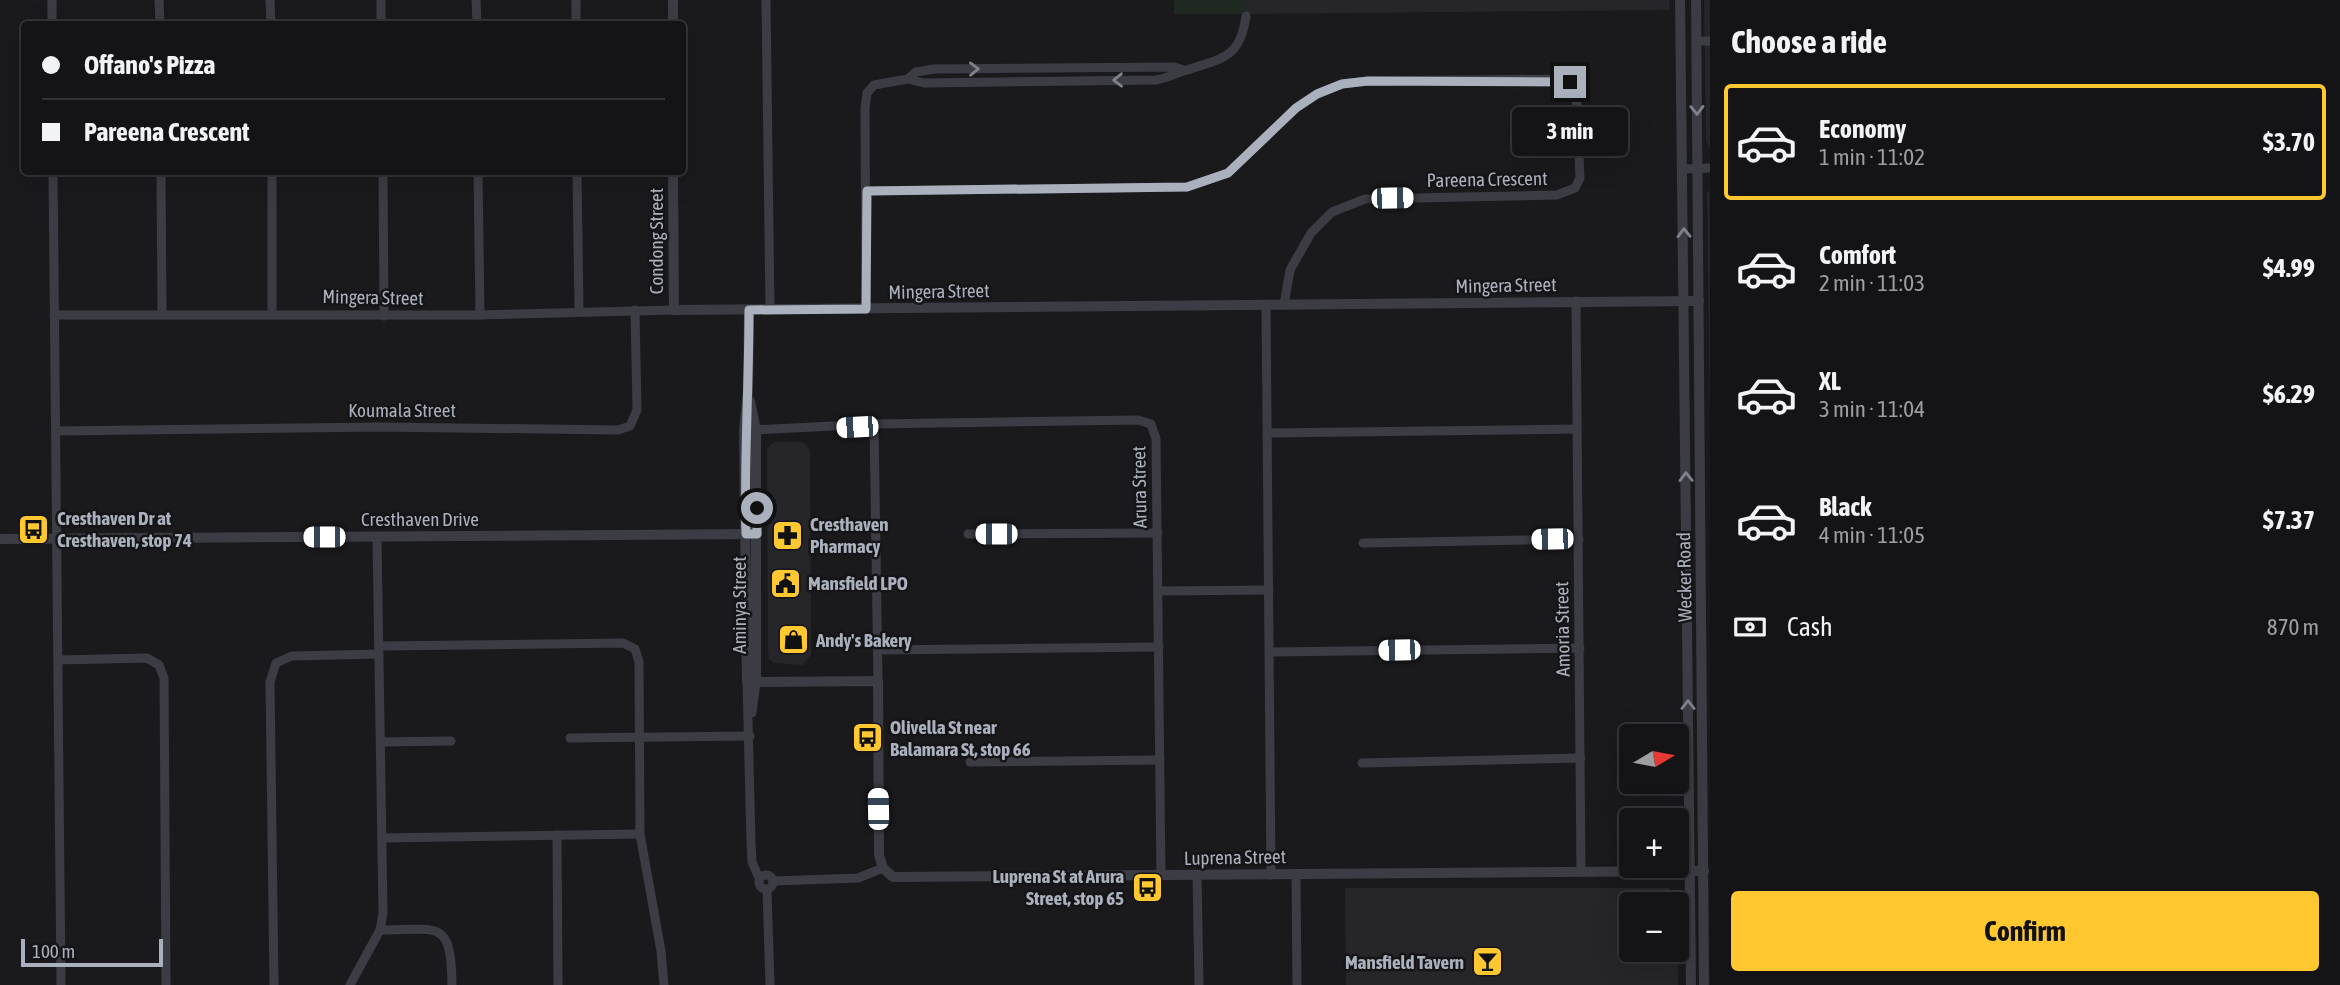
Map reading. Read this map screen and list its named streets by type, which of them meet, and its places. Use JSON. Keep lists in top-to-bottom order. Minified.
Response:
{"streets":{"street":["Pareena Crescent","Condong Street","Mingera Street","Koumala Street","Arura Street","Cresthaven Drive","Wecker Road","Aminya Street","Amoria Street","Luprena Street"]},"crossings":[["Pareena Crescent","Mingera Street"],["Condong Street","Mingera Street"],["Mingera Street","Koumala Street"],["Mingera Street","Wecker Road"],["Mingera Street","Aminya Street"],["Mingera Street","Amoria Street"],["Arura Street","Aminya Street"],["Arura Street","Luprena Street"],["Cresthaven Drive","Aminya Street"],["Wecker Road","Luprena Street"],["Amoria Street","Luprena Street"]],"places":{"bus stop":["Cresthaven Dr at Cresthaven, stop 74","Olivella St near Balamara St, stop 66","Luprena St at Arura Street, stop 65"],"pharmacy":["Cresthaven Pharmacy"],"public building":["Mansfield LPO"],"shop":["Andy's Bakery"],"bar":["Mansfield Tavern"]},"scale_bar":"100 m","north":"right","page":{"heading":"Choose a ride","banner":["Offano's Pizza","Pareena Crescent"],"list":[{"name":"Economy","note":"1 min · 11:02","value":"$3.70"},{"name":"Comfort","note":"2 min · 11:03","value":"$4.99"},{"name":"XL","note":"3 min · 11:04","value":"$6.29"},{"name":"Black","note":"4 min · 11:05","value":"$7.37"}],"bubble":"3 min","pay":["Cash","870 m"],"map_buttons":["+","−"],"buttons":"Confirm","scale":"100 m"}}
